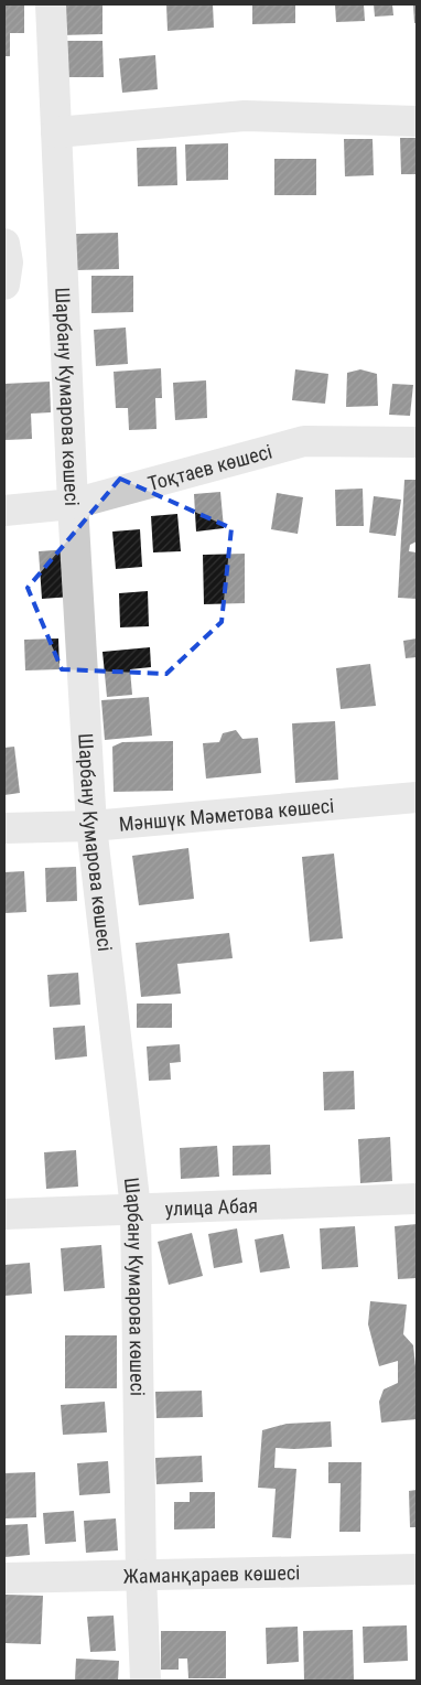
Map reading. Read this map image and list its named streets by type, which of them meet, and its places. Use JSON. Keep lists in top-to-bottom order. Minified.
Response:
{"streets":{"street":["Шарбану Кумарова көшесі","Тоқтаев көшесі","Мәншүк Мәметова көшесі","улица Абая","Жаманқараев көшесі"]},"crossings":[["Шарбану Кумарова көшесі","Тоқтаев көшесі"],["Шарбану Кумарова көшесі","Мәншүк Мәметова көшесі"],["Шарбану Кумарова көшесі","улица Абая"],["Шарбану Кумарова көшесі","Жаманқараев көшесі"]]}
